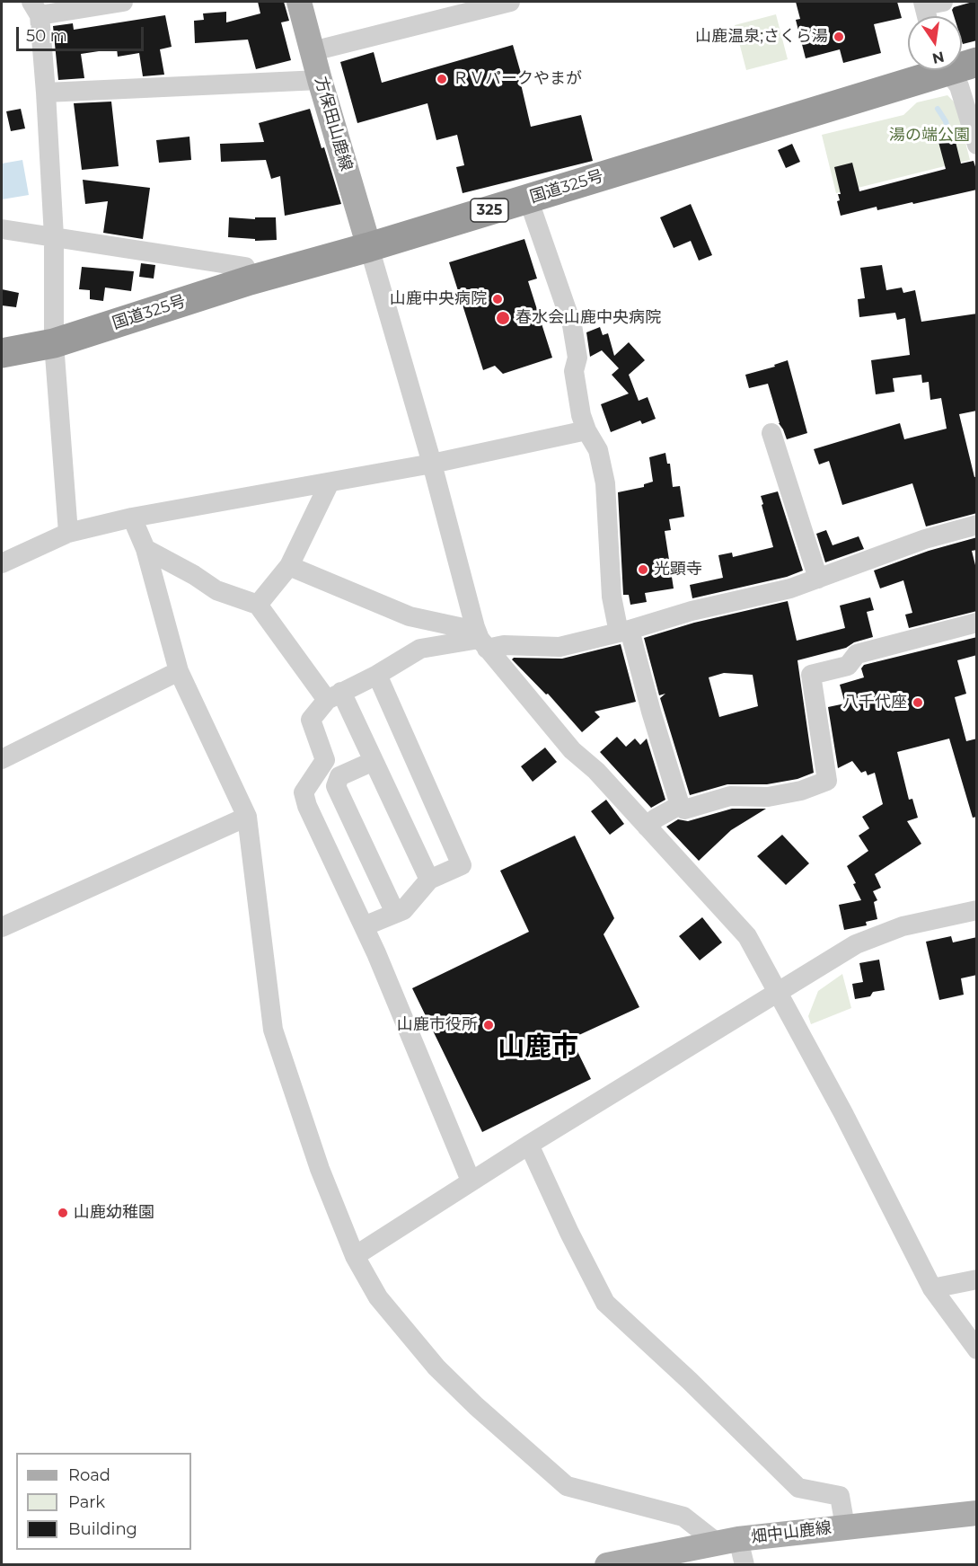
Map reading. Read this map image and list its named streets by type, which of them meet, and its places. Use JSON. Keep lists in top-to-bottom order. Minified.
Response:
{"streets":{"highway":["国道325号","325"],"main road":["方保田山鹿線","畑中山鹿線"]},"crossings":[["方保田山鹿線","国道325号"]],"districts":["山鹿市"],"parks":["湯の端公園"],"places":["山鹿温泉;さくら湯","ＲＶパークやまが","山鹿中央病院","春水会山鹿中央病院","光顕寺","八千代座","山鹿市役所","山鹿幼稚園"],"legend":["Road","Park","Building"],"scale_bar":"50 m","north":"bottom"}
